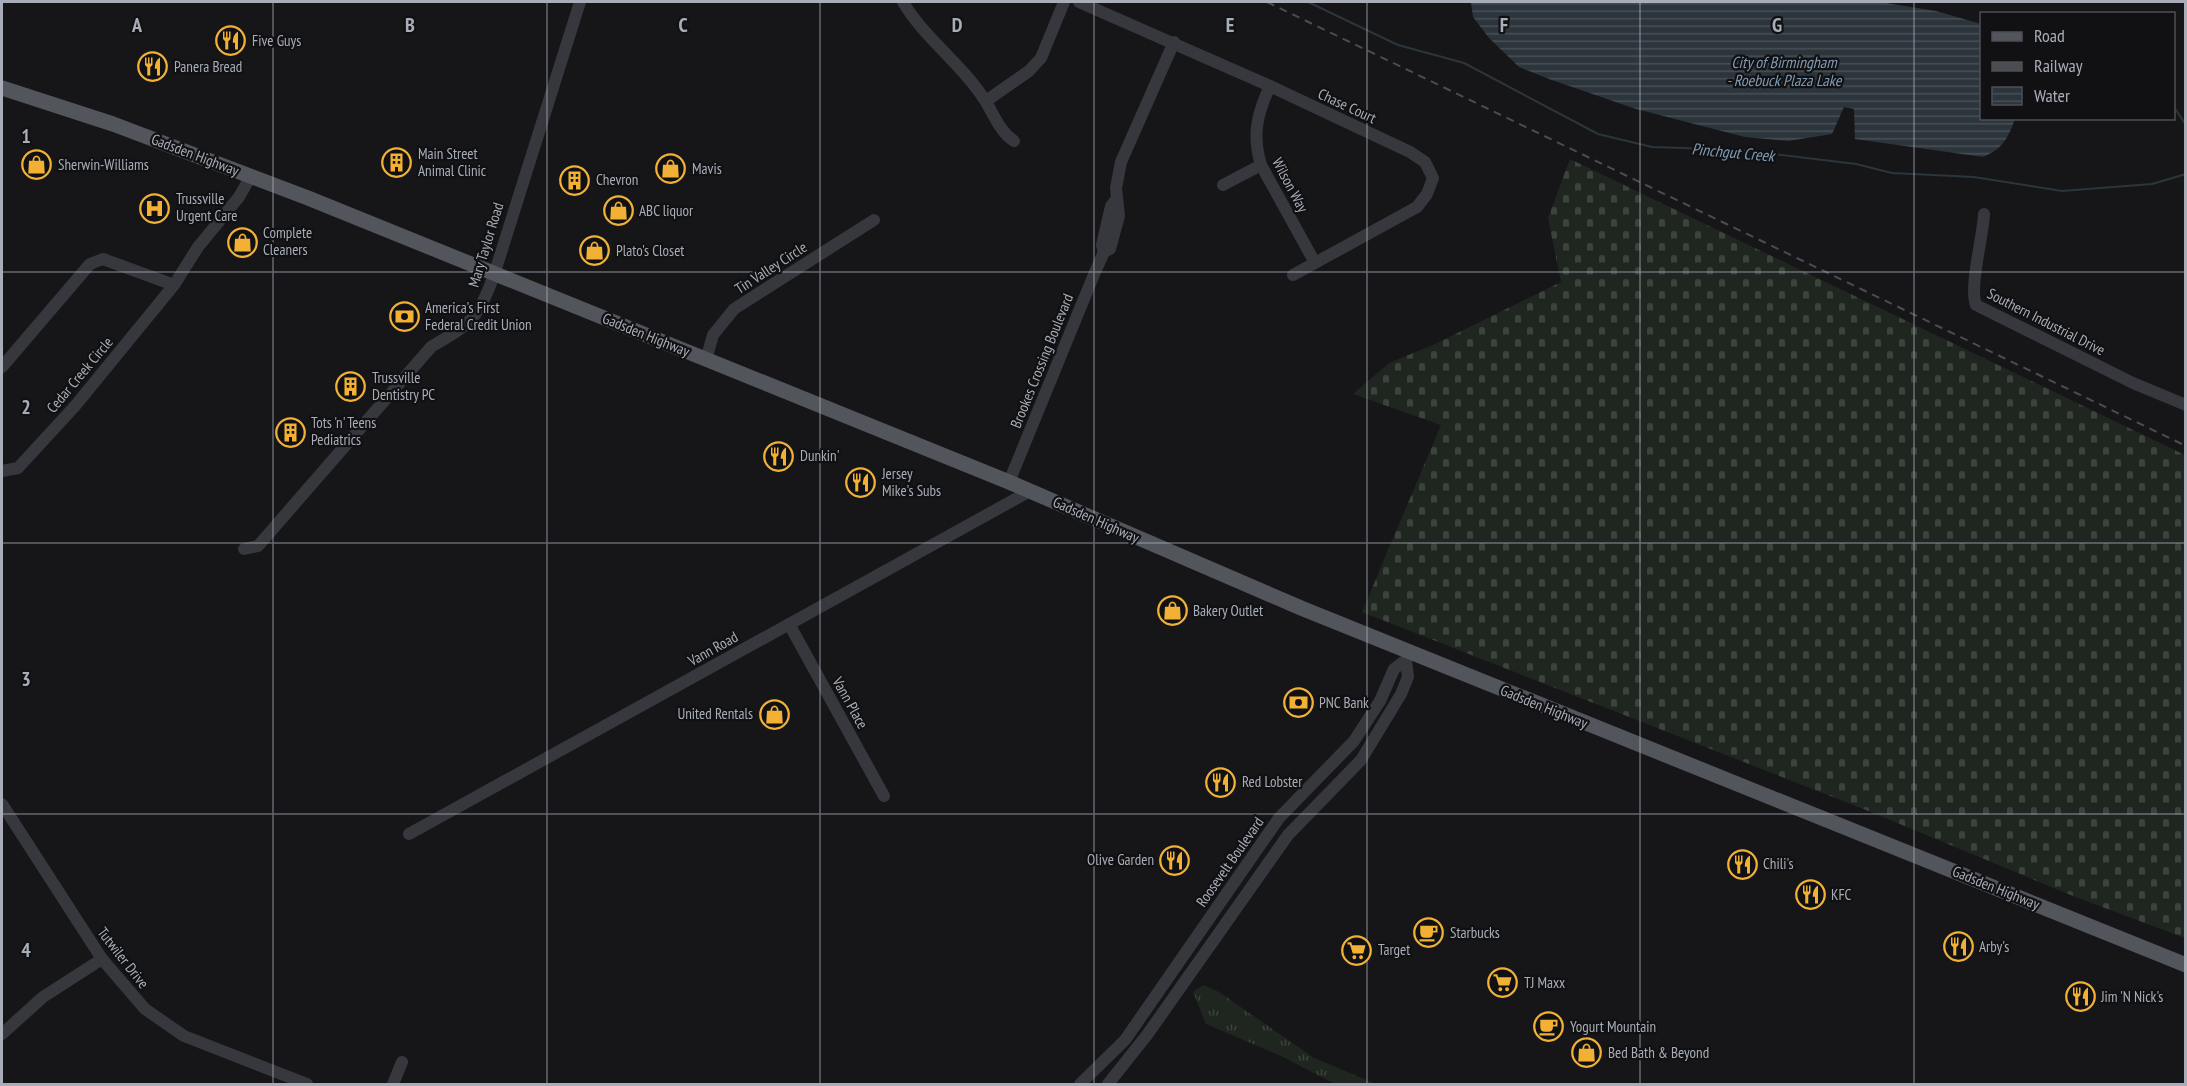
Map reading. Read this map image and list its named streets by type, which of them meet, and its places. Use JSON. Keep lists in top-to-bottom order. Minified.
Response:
{"streets":{"main road":["Gadsden Highway"],"street":["Chase Court","Wilson Way","Mary Taylor Road","Tin Valley Circle","Southern Industrial Drive","Brookes Crossing Boulevard","Cedar Creek Circle","Vann Road","Vann Place","Roosevelt Boulevard","Tutwiler Drive"]},"crossings":[["Chase Court","Wilson Way"],["Chase Court","Brookes Crossing Boulevard"],["Gadsden Highway","Mary Taylor Road"],["Gadsden Highway","Tin Valley Circle"],["Gadsden Highway","Brookes Crossing Boulevard"],["Gadsden Highway","Cedar Creek Circle"],["Gadsden Highway","Vann Road"],["Gadsden Highway","Roosevelt Boulevard"],["Vann Road","Vann Place"]],"water":["City of Birmingham - Roebuck Plaza Lake","Pinchgut Creek"],"places":{"restaurant":["Five Guys","Panera Bread","Dunkin'","Jersey Mike's Subs","Red Lobster","Olive Garden","Chili's","KFC","Arby's","Jim 'N Nick's"],"building":["Main Street Animal Clinic","Chevron","Trussville Dentistry PC","Tots 'n' Teens Pediatrics"],"shop":["Sherwin-Williams","Mavis","ABC liquor","Complete Cleaners","Plato's Closet","Bakery Outlet","United Rentals","Bed Bath & Beyond"],"hospital":["Trussville Urgent Care"],"bank":["America's First Federal Credit Union","PNC Bank"],"cafe":["Starbucks","Yogurt Mountain"],"supermarket":["Target","TJ Maxx"]},"legend":["Road","Railway","Water"],"grid":{"columns":["A","B","C","D","E","F","G"],"rows":["1","2","3","4"]}}
